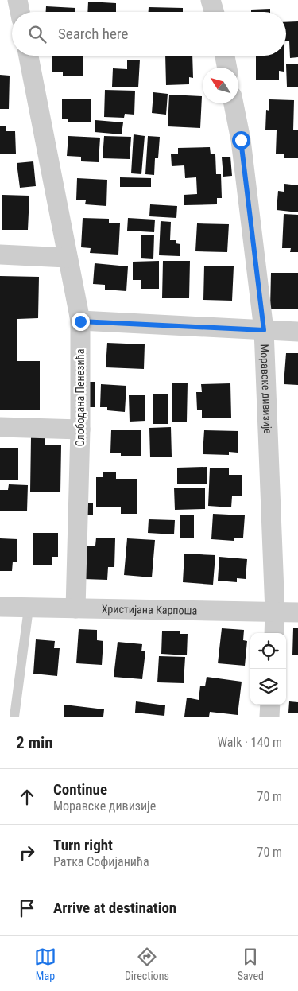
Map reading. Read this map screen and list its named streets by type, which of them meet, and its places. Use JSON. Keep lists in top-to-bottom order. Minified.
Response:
{"streets":{"street":["Моравске дивизије","Слободана Пенезића","Христијана Карпоша"]},"crossings":[["Моравске дивизије","Христијана Карпоша"],["Слободана Пенезића","Христијана Карпоша"]],"north":"top left","page":{"search":"Search here","heading":["2 min","Walk · 140 m"],"list":[["Continue","Моравске дивизије","70 m"],["Turn right","Ратка Софијанића","70 m"],"Arrive at destination"],"nav":["Map","Directions","Saved"]}}
